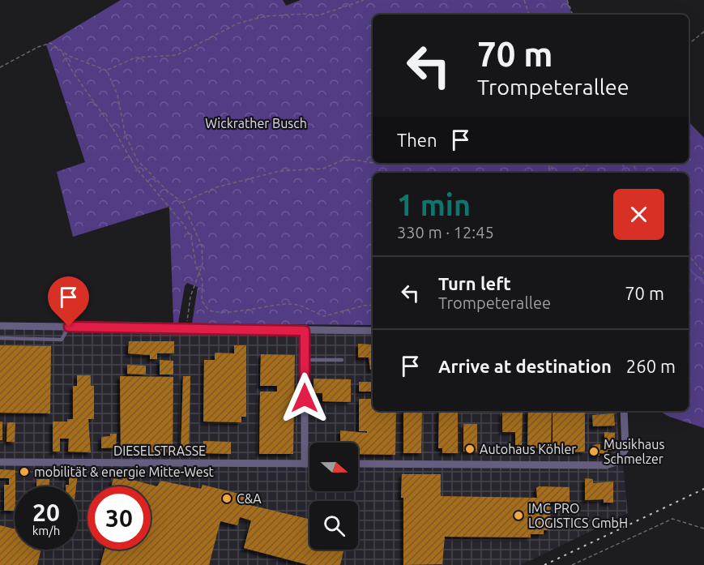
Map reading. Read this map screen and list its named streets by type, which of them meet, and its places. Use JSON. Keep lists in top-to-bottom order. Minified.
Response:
{"streets":{"street":["DIESELSTRASSE"]},"parks":["Wickrather Busch"],"places":["Autohaus Köhler","Musikhaus Schmelzer","mobilität & energie Mitte-West","C&A","IMC PRO LOGISTICS GmbH"],"north":"right","page":{"turn":["70 m","Trompeterallee"],"then":"Then","heading":["1 min","330 m · 12:45"],"list":[{"name":"Turn left","note":"Trompeterallee","value":"70 m"},{"name":"Arrive at destination","value":"260 m"}],"speed":"20 km/h","limit":"30"}}
